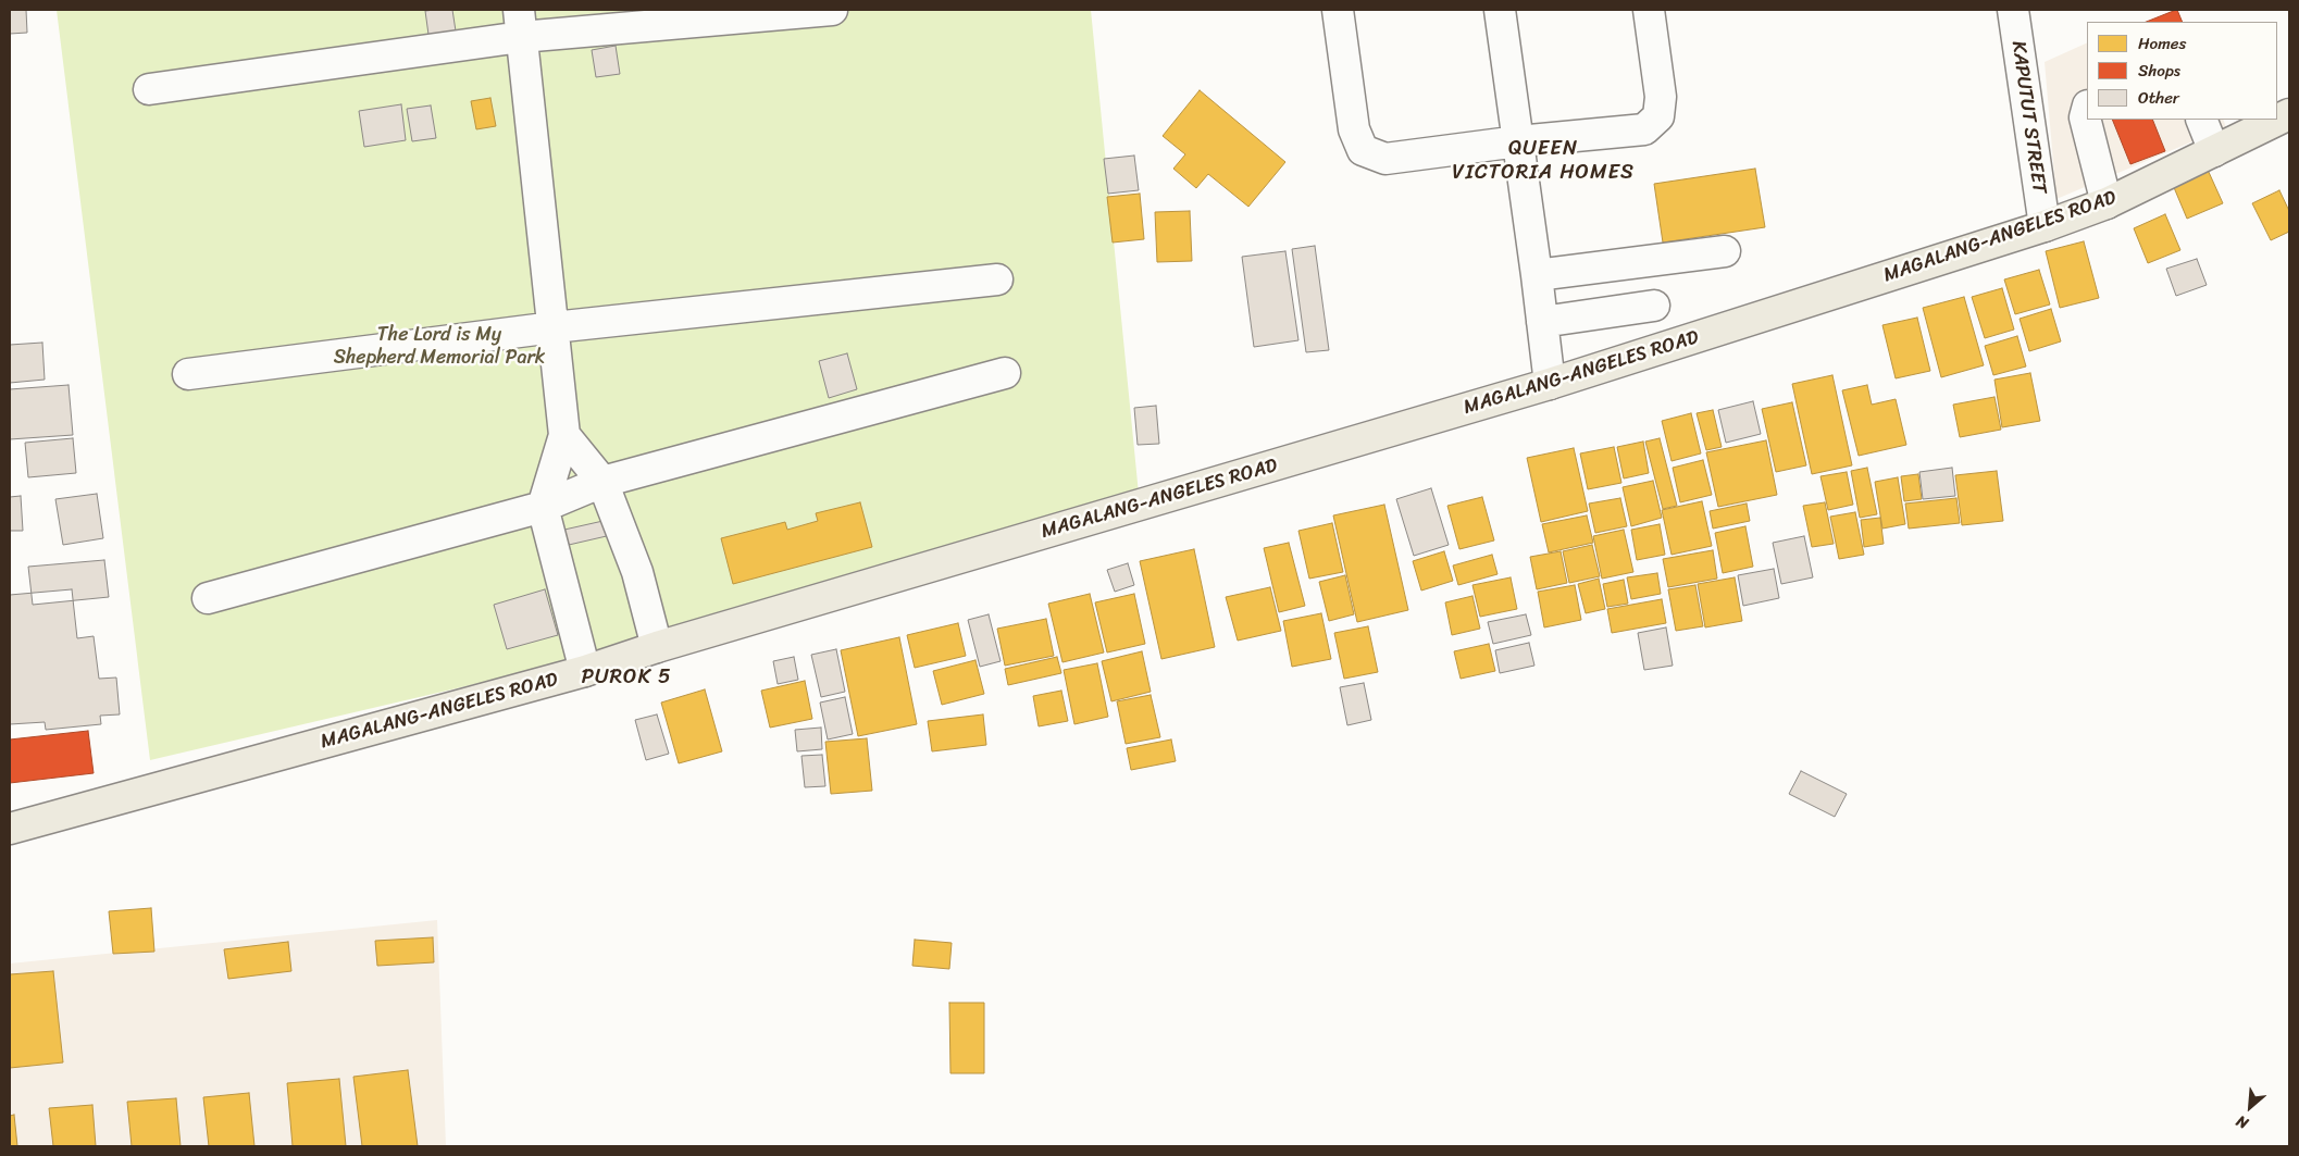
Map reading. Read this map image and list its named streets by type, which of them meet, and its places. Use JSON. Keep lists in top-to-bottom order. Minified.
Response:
{"streets":{"main road":["MAGALANG-ANGELES ROAD"],"street":["KAPUTUT STREET"]},"crossings":[["KAPUTUT STREET","MAGALANG-ANGELES ROAD"]],"districts":["QUEEN VICTORIA HOMES","PUROK 5"],"parks":["The Lord is My Shepherd Memorial Park"],"legend":["Homes","Shops","Other"],"north":"bottom left"}
